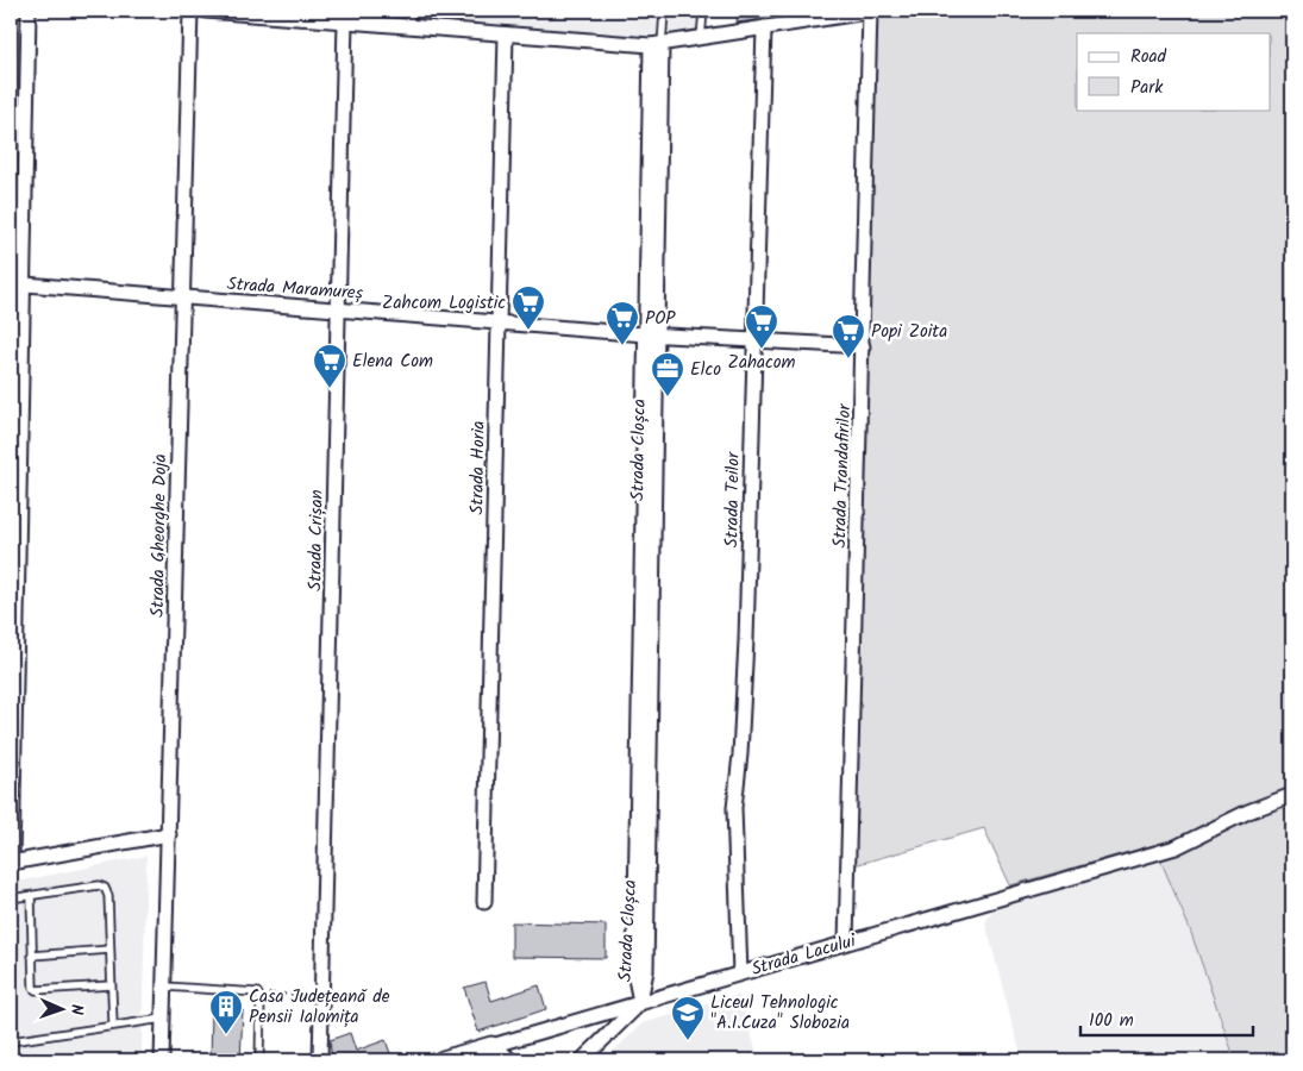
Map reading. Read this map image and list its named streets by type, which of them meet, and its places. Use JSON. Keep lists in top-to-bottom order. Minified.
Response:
{"streets":{"street":["Strada Maramureș","Strada Cloșca","Strada Horia","Strada Trandafirilor","Strada Teilor","Strada Gheorghe Doja","Strada Crișan","Strada Lacului"]},"crossings":[["Strada Maramureș","Strada Cloșca"],["Strada Maramureș","Strada Horia"],["Strada Maramureș","Strada Trandafirilor"],["Strada Maramureș","Strada Teilor"],["Strada Maramureș","Strada Gheorghe Doja"],["Strada Maramureș","Strada Crișan"],["Strada Cloșca","Strada Lacului"],["Strada Trandafirilor","Strada Lacului"],["Strada Teilor","Strada Lacului"]],"places":{"supermarket":["Zahcom Logistic","POP","Zahacom","Popi Zoita","Elena Com"],"office":["Elco"],"building":["Casa Județeană de Pensii Ialomița"],"school or university":["Liceul Tehnologic \"A.I.Cuza\" Slobozia"]},"legend":["Road","Park"],"scale_bar":"100 m","north":"right"}
